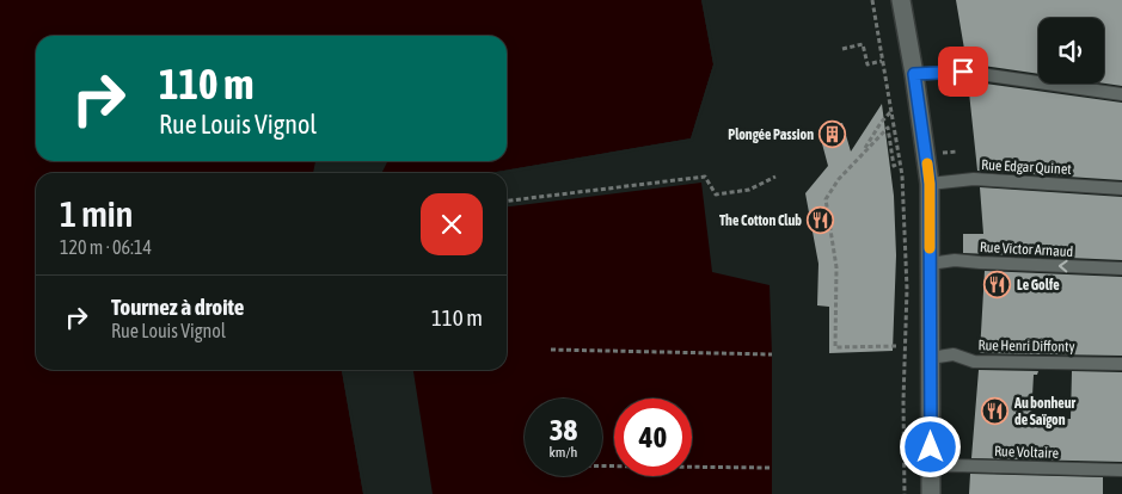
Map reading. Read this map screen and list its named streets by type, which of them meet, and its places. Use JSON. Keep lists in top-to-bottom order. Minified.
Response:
{"streets":{"lane":["Rue Edgar Quinet","Rue Victor Arnaud","Rue Henri Diffonty","Rue Voltaire"]},"one_way":["Rue Victor Arnaud"],"places":{"building":["Plongée Passion"],"restaurant":["The Cotton Club","Le Golfe","Au bonheur de Saïgon"]},"page":{"turn":["110 m","Rue Louis Vignol"],"heading":["1 min","120 m · 06:14"],"list":[{"name":"Tournez à droite","note":"Rue Louis Vignol","value":"110 m"}],"speed":"38 km/h","limit":"40"}}
